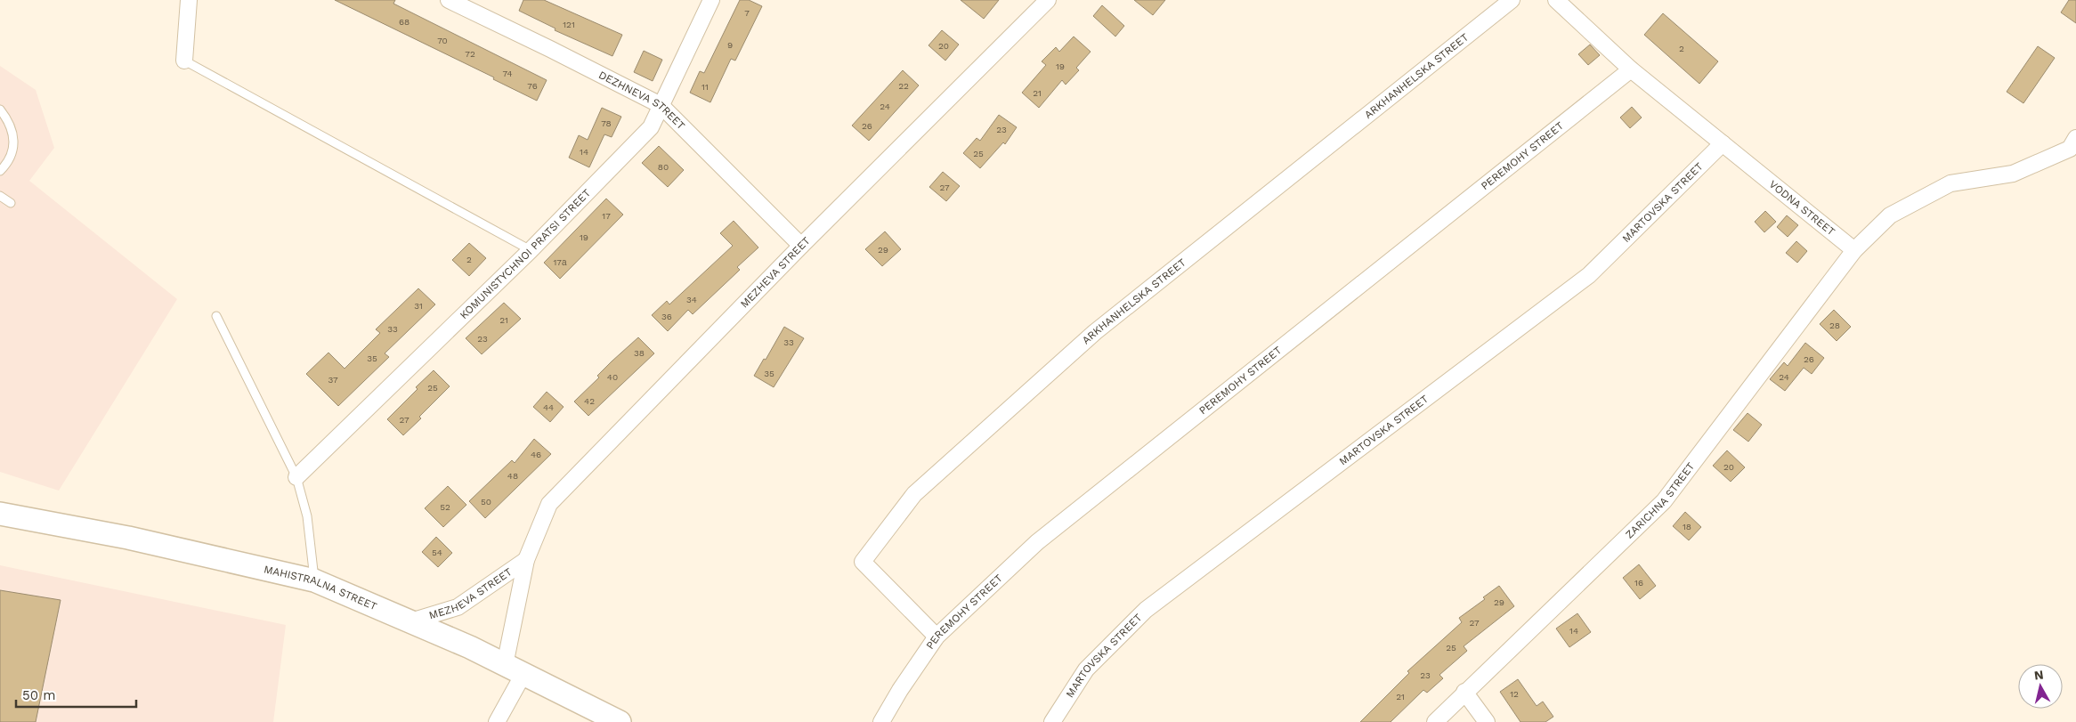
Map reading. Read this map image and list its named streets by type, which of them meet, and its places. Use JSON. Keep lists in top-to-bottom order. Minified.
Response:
{"streets":{"main road":["MAHISTRALNA STREET"],"street":["ARKHANHELSKA STREET","DEZHNEVA STREET","PEREMOHY STREET","MARTOVSKA STREET","VODNA STREET","KOMUNISTYCHNOI PRATSI STREET","MEZHEVA STREET","ZARICHNA STREET"]},"crossings":[["ARKHANHELSKA STREET","PEREMOHY STREET"],["DEZHNEVA STREET","KOMUNISTYCHNOI PRATSI STREET"],["DEZHNEVA STREET","MEZHEVA STREET"],["PEREMOHY STREET","VODNA STREET"],["MARTOVSKA STREET","VODNA STREET"],["VODNA STREET","ZARICHNA STREET"],["MEZHEVA STREET","MAHISTRALNA STREET"]],"house_numbers":["7","68","121","70","9","20","2","72","19","74","76","22","11","21","24","78","26","23","14","25","80","27","17","19","29","2","17а","34","31","36","21","28","33","23","33","38","35","26","35","40","24","37","25","42","44","27","46","20","48","50","52","18","54","16","29","27","14","25","23","12","21"],"scale_bar":"50 m","north":"top"}
